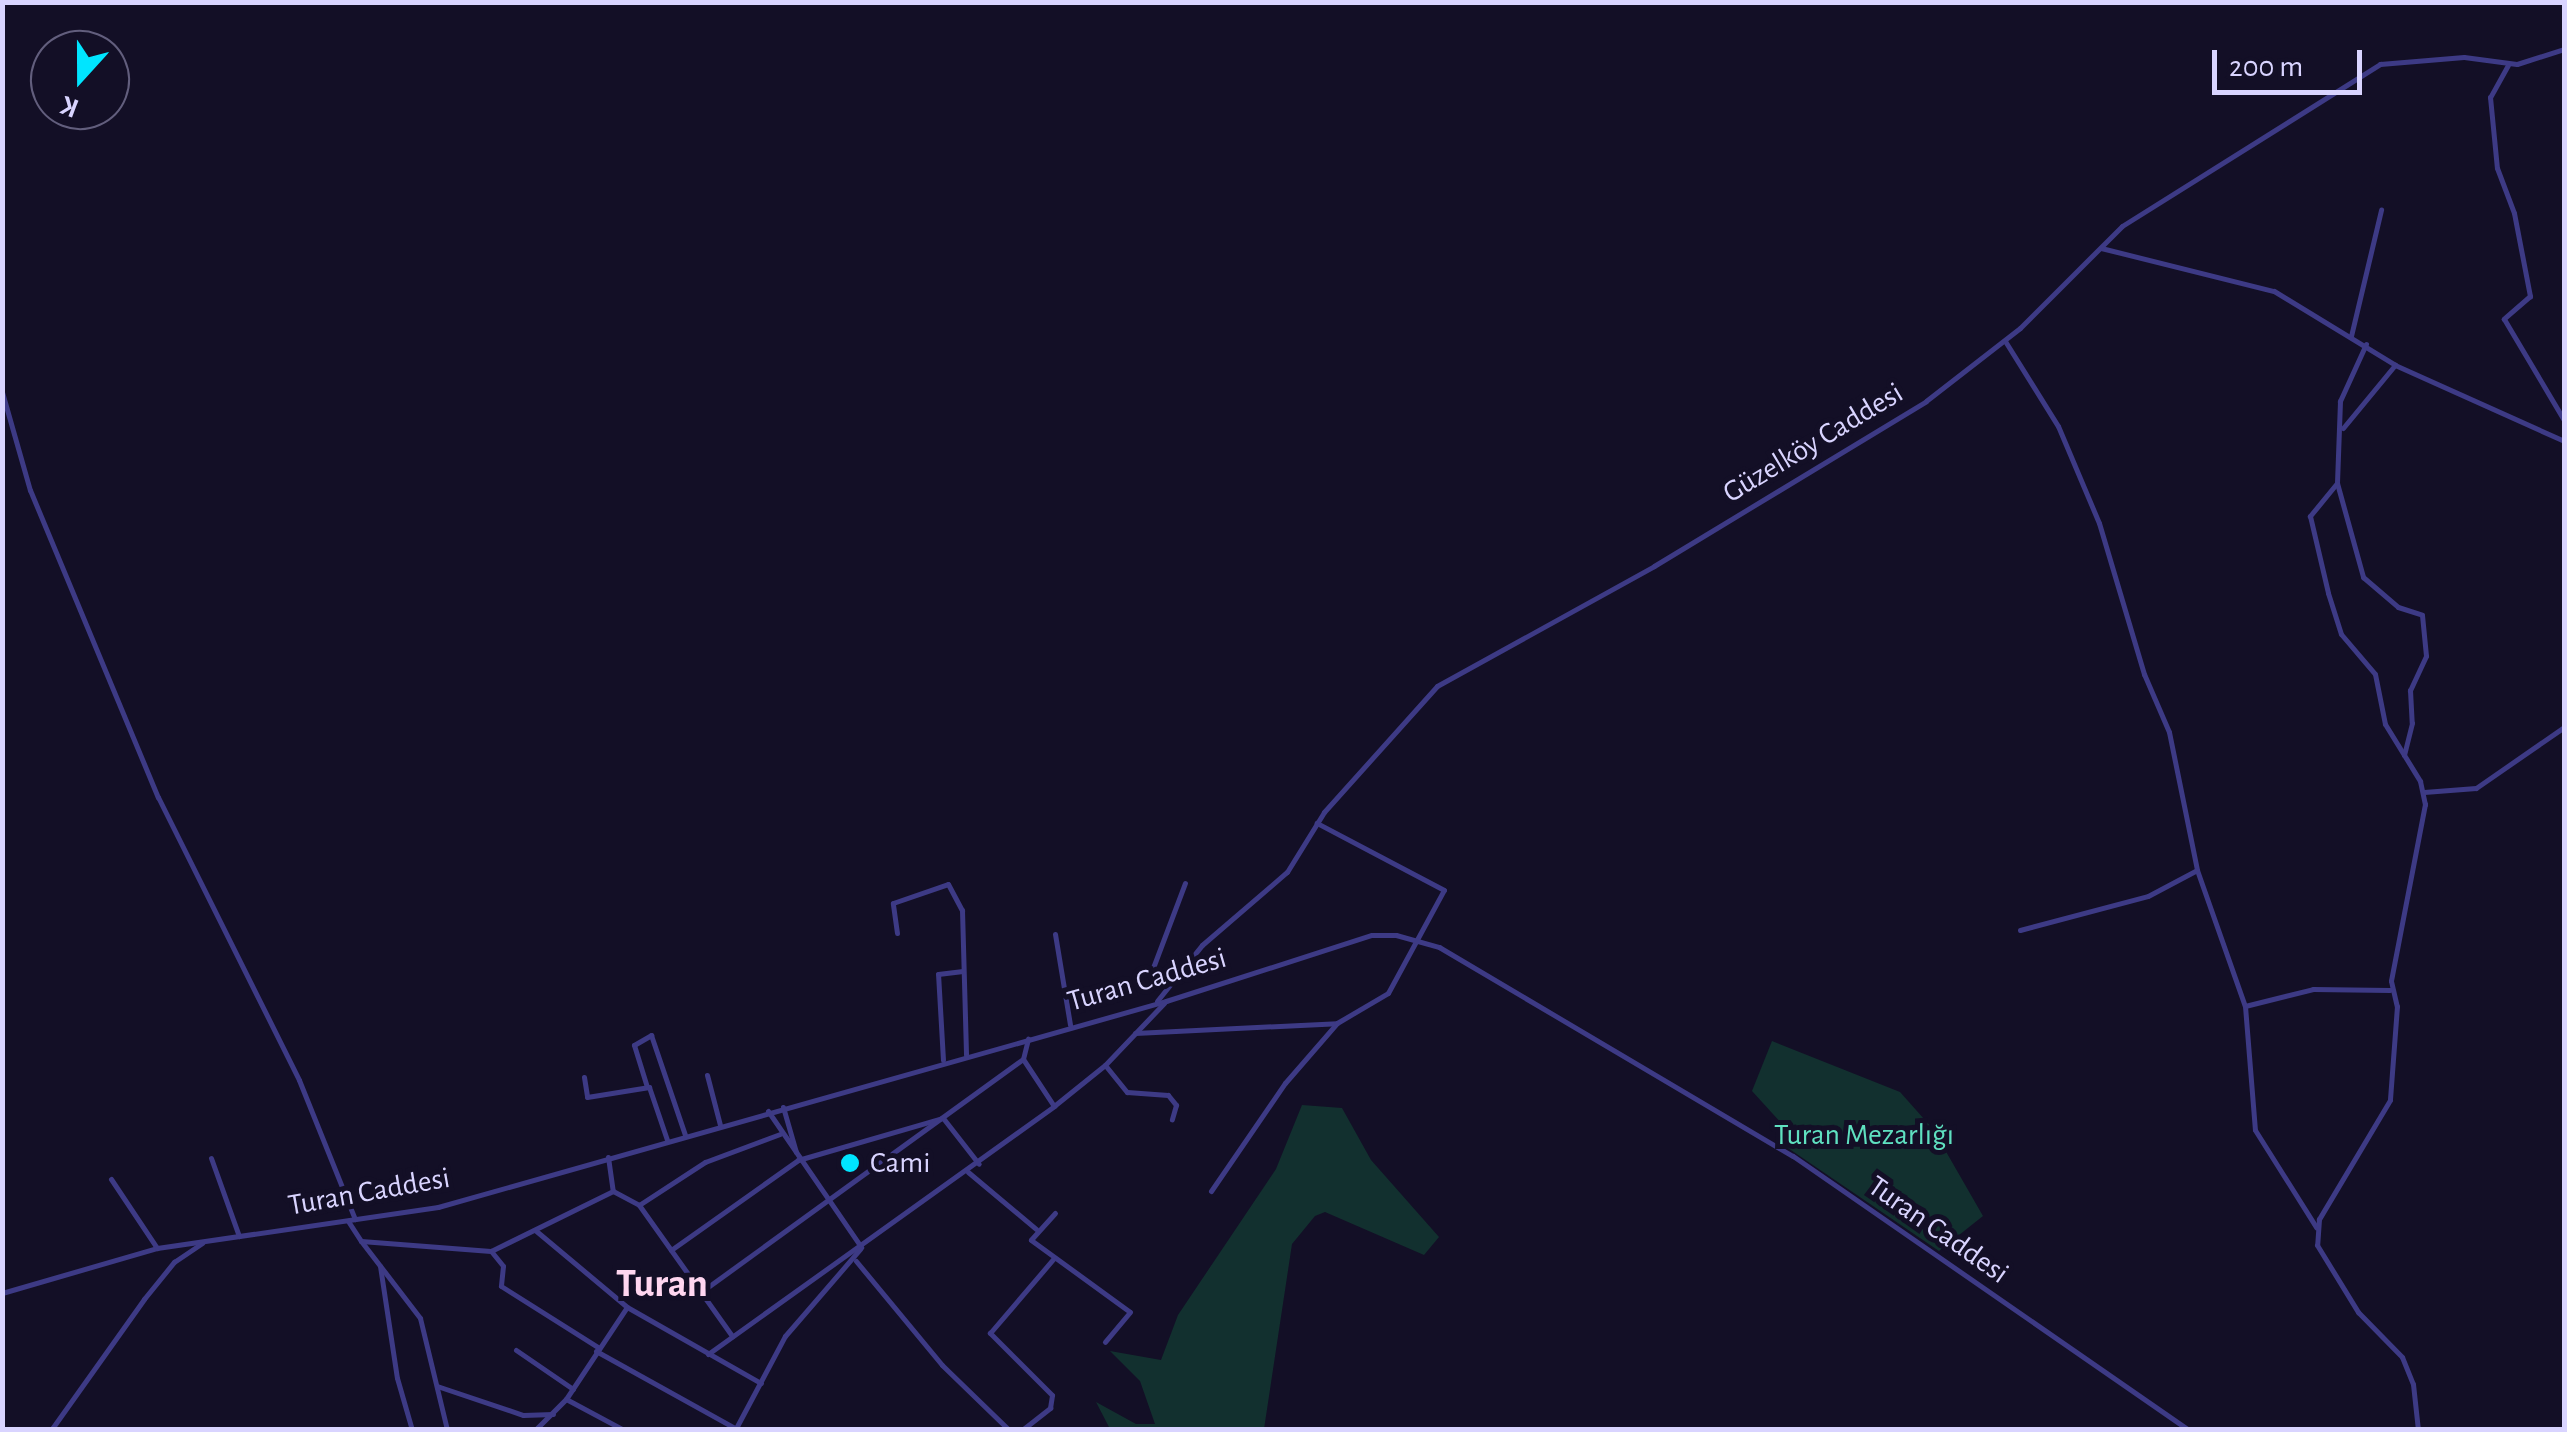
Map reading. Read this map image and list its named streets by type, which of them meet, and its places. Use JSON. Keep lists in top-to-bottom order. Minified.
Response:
{"streets":{"street":["Güzelköy Caddesi","Turan Caddesi"]},"crossings":[["Güzelköy Caddesi","Turan Caddesi"]],"districts":["Turan"],"parks":["Turan Mezarlığı"],"places":["Cami"],"scale_bar":"200 m","north":"bottom"}
